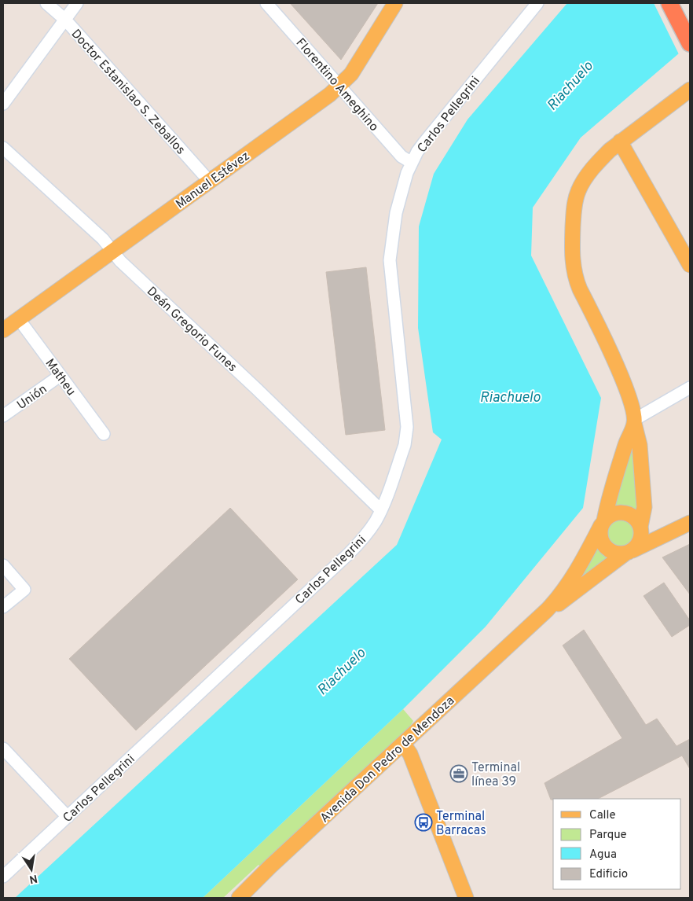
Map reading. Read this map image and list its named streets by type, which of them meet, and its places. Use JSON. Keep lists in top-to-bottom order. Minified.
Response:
{"streets":{"main road":["Manuel Estévez","Avenida Don Pedro de Mendoza"],"street":["Florentino Ameghino","Doctor Estanislao S. Zeballos","Carlos Pellegrini","Deán Gregorio Funes","Matheu","Unión"]},"crossings":[["Florentino Ameghino","Carlos Pellegrini"],["Florentino Ameghino","Manuel Estévez"],["Doctor Estanislao S. Zeballos","Manuel Estévez"],["Carlos Pellegrini","Deán Gregorio Funes"],["Manuel Estévez","Deán Gregorio Funes"],["Manuel Estévez","Matheu"],["Matheu","Unión"]],"water":["Riachuelo"],"places":{"office":["Terminal línea 39"],"bus stop":["Terminal Barracas"]},"legend":["Calle","Parque","Agua","Edificio"],"north":"bottom"}
